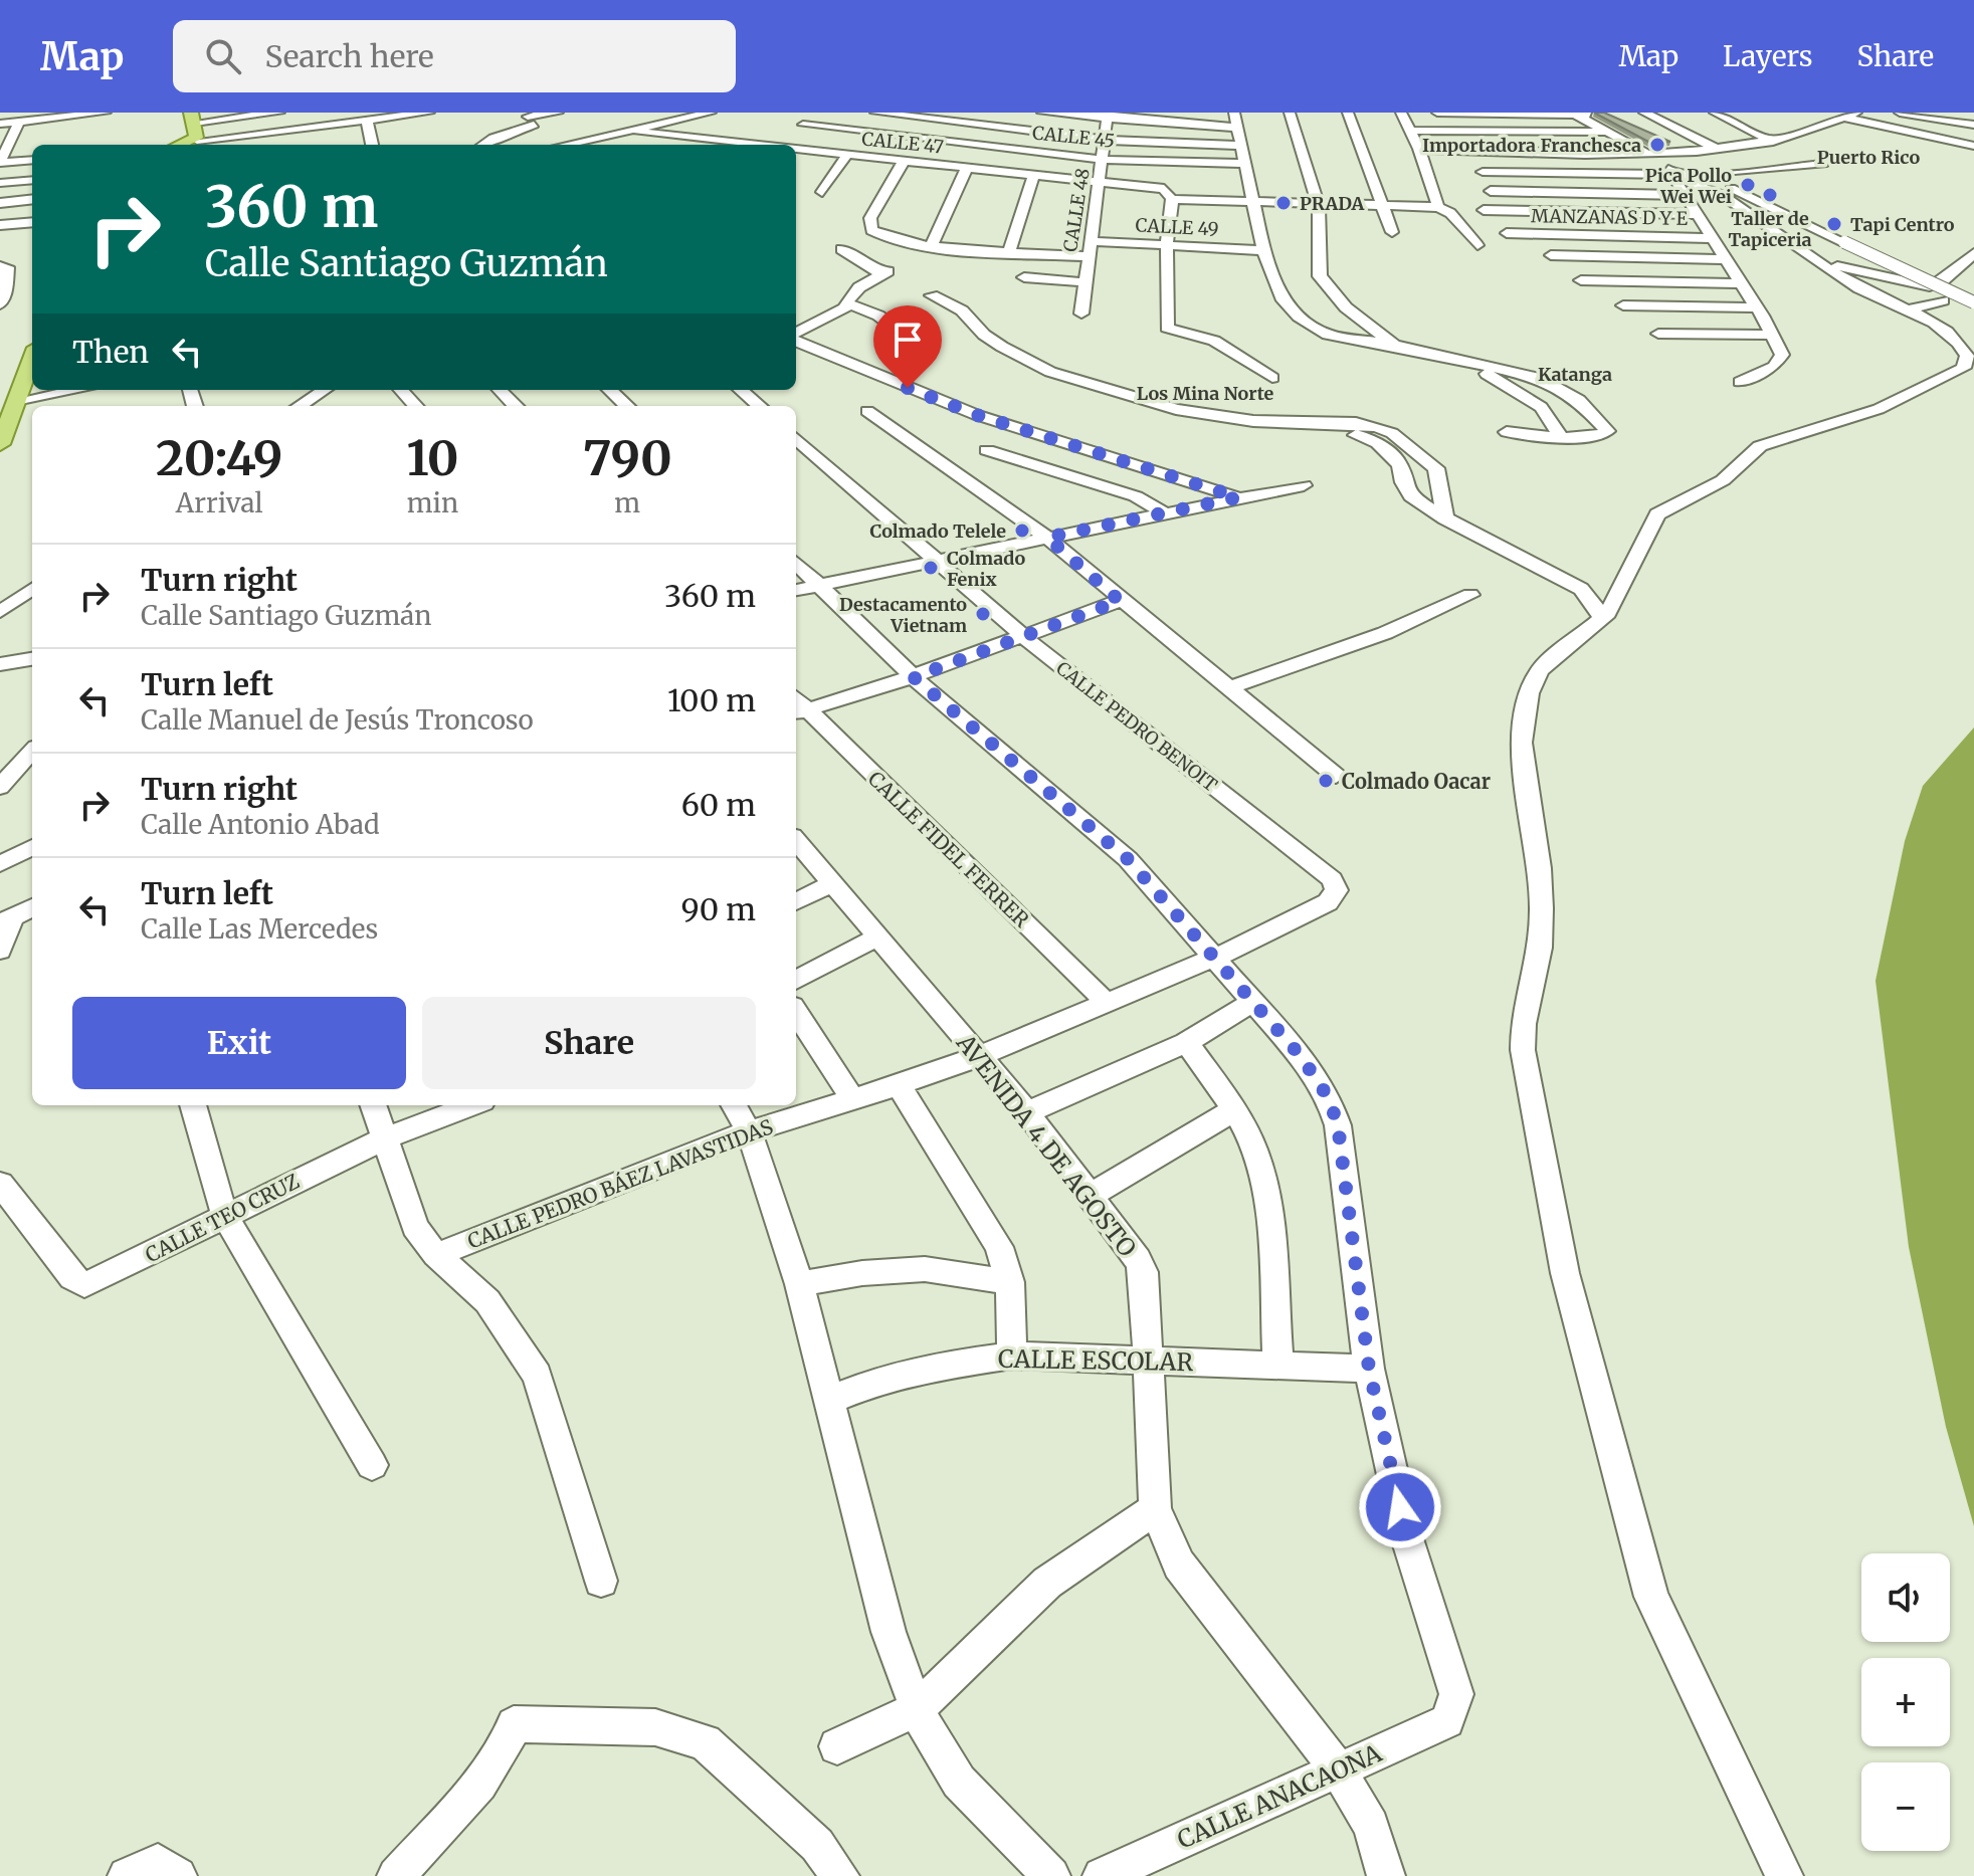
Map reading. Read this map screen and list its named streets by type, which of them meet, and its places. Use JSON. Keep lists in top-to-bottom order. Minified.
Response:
{"streets":{"street":["CALLE 45","CALLE 47","CALLE 48","MANZANAS D Y E","CALLE 49","CALLE PEDRO BENOIT","CALLE FIDEL FERRER","AVENIDA 4 DE AGOSTO","CALLE PEDRO BÁEZ LAVASTIDAS","CALLE TEO CRUZ","CALLE ESCOLAR","CALLE ANACAONA"]},"crossings":[["CALLE 45","CALLE 48"],["CALLE 47","CALLE 48"],["CALLE 48","CALLE 49"],["CALLE PEDRO BENOIT","CALLE PEDRO BÁEZ LAVASTIDAS"],["CALLE FIDEL FERRER","CALLE PEDRO BÁEZ LAVASTIDAS"],["AVENIDA 4 DE AGOSTO","CALLE PEDRO BÁEZ LAVASTIDAS"],["AVENIDA 4 DE AGOSTO","CALLE ESCOLAR"],["AVENIDA 4 DE AGOSTO","CALLE ANACAONA"],["CALLE ESCOLAR","CALLE ANACAONA"]],"districts":["Puerto Rico","Katanga","Los Mina Norte"],"places":["Importadora Franchesca","Pica Pollo Wei Wei","Taller de Tapiceria","PRADA","Tapi Centro","Colmado Telele","Colmado Fenix","Destacamento Vietnam","Colmado Oacar"],"page":{"header":"Map","search":"Search here","nav":["Map","Layers","Share"],"turn":["360 m","Calle Santiago Guzmán"],"then":"Then","eta":["20:49","Arrival","10","min","790","m"],"list":[{"name":"Turn right","note":"Calle Santiago Guzmán","value":"360 m"},{"name":"Turn left","note":"Calle Manuel de Jesús Troncoso","value":"100 m"},{"name":"Turn right","note":"Calle Antonio Abad","value":"60 m"},{"name":"Turn left","note":"Calle Las Mercedes","value":"90 m"}],"buttons":["Exit","Share"],"map_buttons":["+","−"]}}
